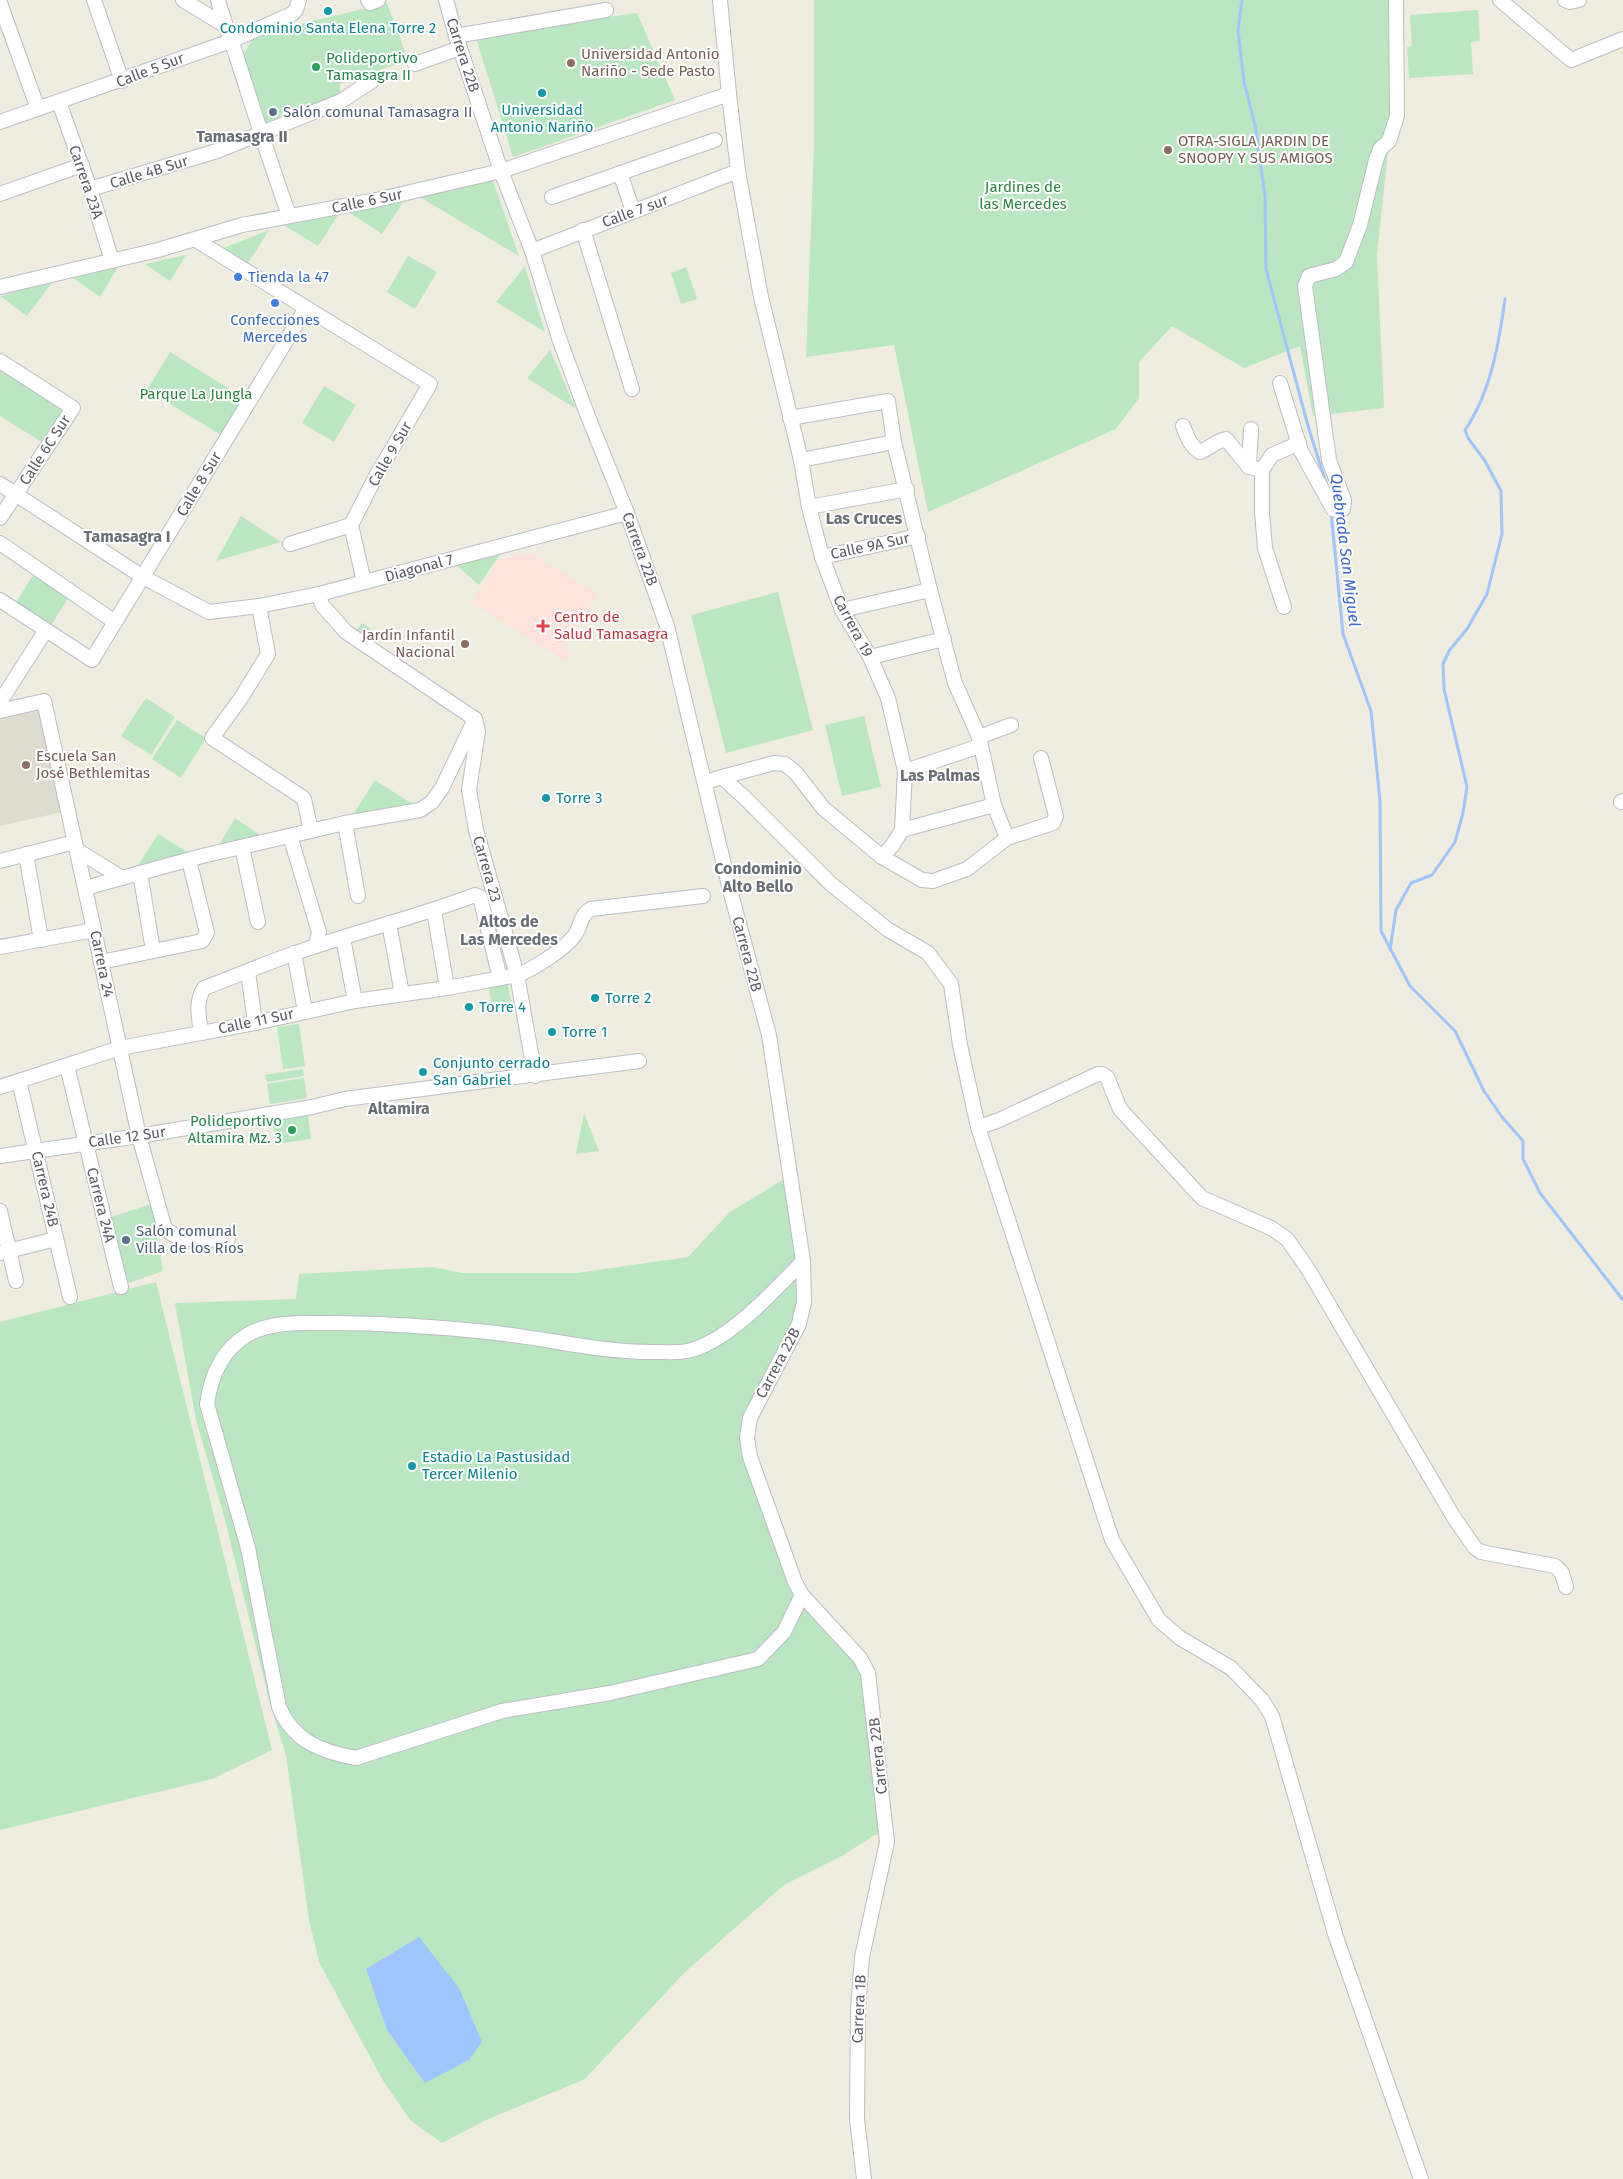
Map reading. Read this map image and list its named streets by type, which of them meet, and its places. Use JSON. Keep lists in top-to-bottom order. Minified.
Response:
{"streets":{"street":["Carrera 22B","Calle 5 Sur","Calle 4B Sur","Carrera 23A","Calle 6 Sur","Calle 7 sur","Calle 6C Sur","Calle 9 Sur","Calle 8 Sur","Calle 9A Sur","Diagonal 7","Carrera 19","Carrera 23","Carrera 24","Calle 11 Sur","Calle 12 Sur","Carrera 24B","Carrera 24A","Carrera 1B"]},"crossings":[["Carrera 22B","Calle 6 Sur"],["Carrera 22B","Calle 7 sur"],["Carrera 22B","Diagonal 7"],["Carrera 22B","Carrera 1B"],["Calle 5 Sur","Carrera 23A"],["Calle 4B Sur","Carrera 23A"],["Carrera 23A","Calle 6 Sur"],["Calle 6 Sur","Carrera 19"],["Calle 7 sur","Carrera 19"],["Calle 9 Sur","Calle 8 Sur"],["Calle 8 Sur","Diagonal 7"],["Calle 9A Sur","Carrera 19"],["Carrera 23","Calle 11 Sur"],["Carrera 23","Calle 12 Sur"],["Carrera 24","Calle 11 Sur"],["Carrera 24","Calle 12 Sur"],["Calle 11 Sur","Carrera 24B"],["Calle 11 Sur","Carrera 24A"],["Calle 12 Sur","Carrera 24B"],["Calle 12 Sur","Carrera 24A"]],"districts":["Tamasagra II","Las Cruces","Tamasagra I","Las Palmas","Condominio Alto Bello","Altos de Las Mercedes","Altamira"],"water":["Quebrada San Miguel"],"parks":["Jardines de las Mercedes","Parque La Jungla"],"places":{"other":["Condominio Santa Elena Torre 2","Universidad Antonio Nariño - Sede Pasto","Polideportivo Tamasagra II","Universidad Antonio Nariño","Salón comunal Tamasagra II","OTRA-SIGLA JARDIN DE SNOOPY Y SUS AMIGOS","Tienda la 47","Confecciones Mercedes","Jardín Infantil Nacional","Escuela San José Bethlemitas","Torre 3","Torre 2","Torre 4","Torre 1","Conjunto cerrado San Gabriel","Polideportivo Altamira Mz. 3","Salón comunal Villa de los Ríos","Estadio La Pastusidad Tercer Milenio"],"health":["Centro de Salud Tamasagra"]}}
